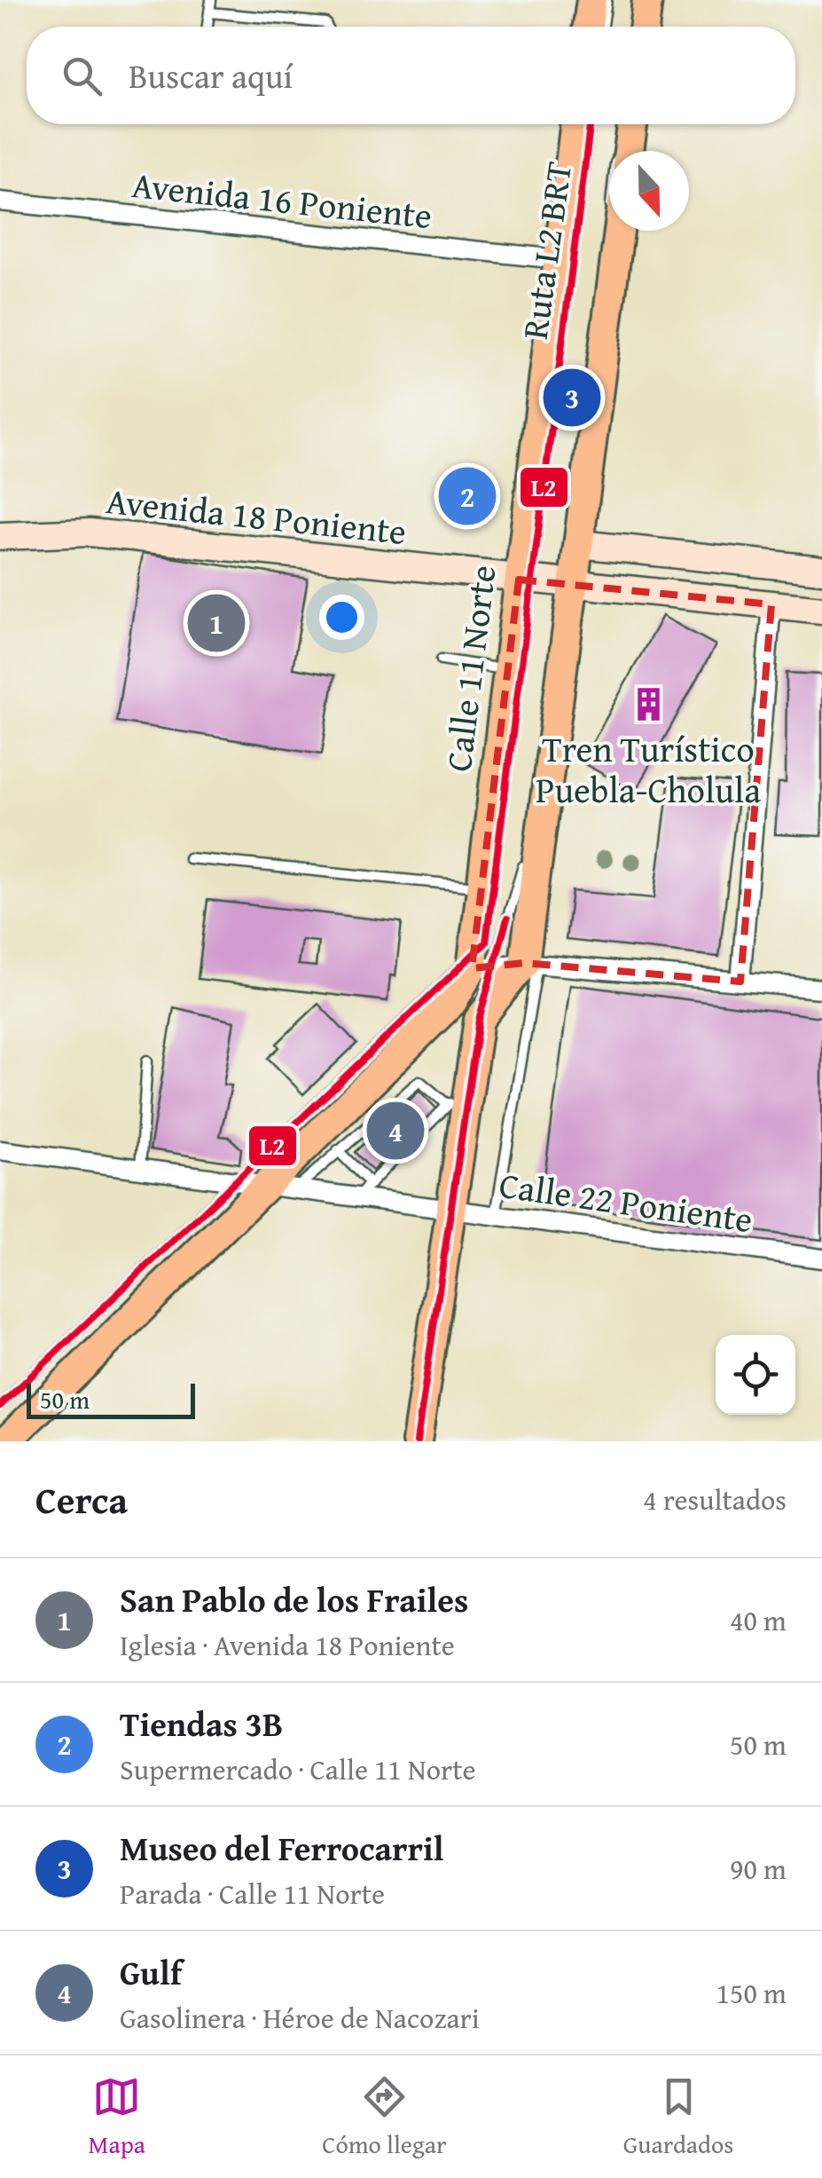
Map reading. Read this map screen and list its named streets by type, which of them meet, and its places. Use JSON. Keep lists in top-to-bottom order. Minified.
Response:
{"streets":{"main road":["Calle 11 Norte"],"street":["Avenida 16 Poniente","Avenida 18 Poniente","Calle 22 Poniente"],"lane":["Ruta L2 BRT"]},"crossings":[["Avenida 16 Poniente","Calle 11 Norte"],["Ruta L2 BRT","Avenida 18 Poniente"],["Ruta L2 BRT","Calle 11 Norte"],["Avenida 18 Poniente","Calle 11 Norte"]],"places":{"building":["Tren Turístico Puebla-Cholula"]},"lines":["transit line L2"],"scale_bar":"50 m","north":"bottom","page":{"search":"Buscar aquí","pins":["3","2","1","4"],"scale":"50 m","heading":["Cerca","4 resultados"],"list":[{"mark":"1","name":"San Pablo de los Frailes","note":"Iglesia · Avenida 18 Poniente","value":"40 m"},{"mark":"2","name":"Tiendas 3B","note":"Supermercado · Calle 11 Norte","value":"50 m"},{"mark":"3","name":"Museo del Ferrocarril","note":"Parada · Calle 11 Norte","value":"90 m"},{"mark":"4","name":"Gulf","note":"Gasolinera · Héroe de Nacozari","value":"150 m"}],"nav":["Mapa","Cómo llegar","Guardados"]}}
